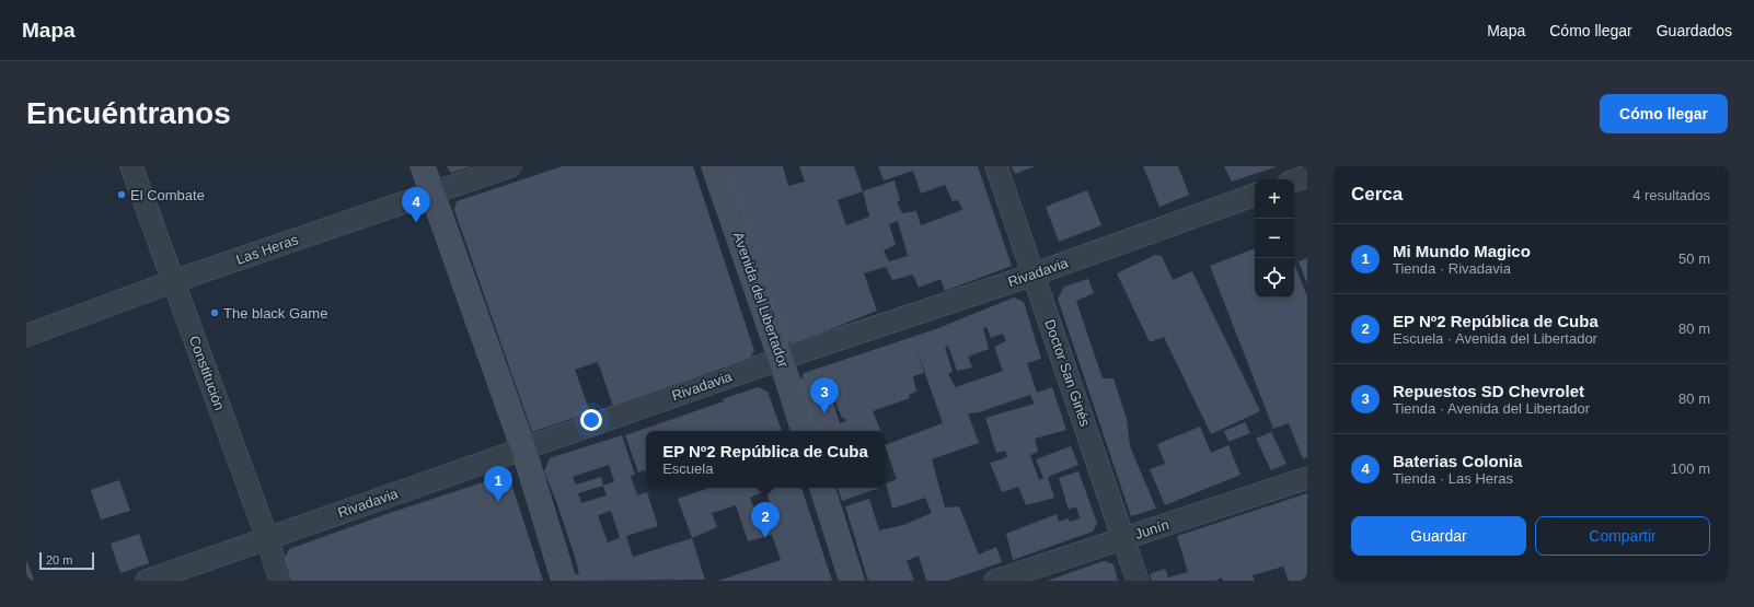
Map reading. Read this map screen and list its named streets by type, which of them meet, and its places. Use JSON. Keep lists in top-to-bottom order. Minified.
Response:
{"streets":{"main road":["Avenida del Libertador"],"street":["Las Heras","Rivadavia","Constitución","Doctor San Ginés","Junín"]},"crossings":[["Las Heras","Constitución"],["Rivadavia","Avenida del Libertador"],["Rivadavia","Constitución"],["Rivadavia","Doctor San Ginés"],["Doctor San Ginés","Junín"]],"places":["El Combate","The black Game"],"scale_bar":"20 m","page":{"header":"Mapa","nav":["Mapa","Cómo llegar","Guardados"],"buttons":["Cómo llegar",["Guardar","Compartir"]],"title":"Encuéntranos","heading":["Cerca","4 resultados"],"map_buttons":["+","−"],"pins":["4","3","1","2"],"list":[{"mark":"1","name":"Mi Mundo Magico","note":"Tienda · Rivadavia","value":"50 m"},{"mark":"2","name":"EP Nº2 República de Cuba","note":"Escuela · Avenida del Libertador","value":"80 m"},{"mark":"3","name":"Repuestos SD Chevrolet","note":"Tienda · Avenida del Libertador","value":"80 m"},{"mark":"4","name":"Baterias Colonia","note":"Tienda · Las Heras","value":"100 m"}],"popup":["EP Nº2 República de Cuba","Escuela"],"scale":"20 m"}}
